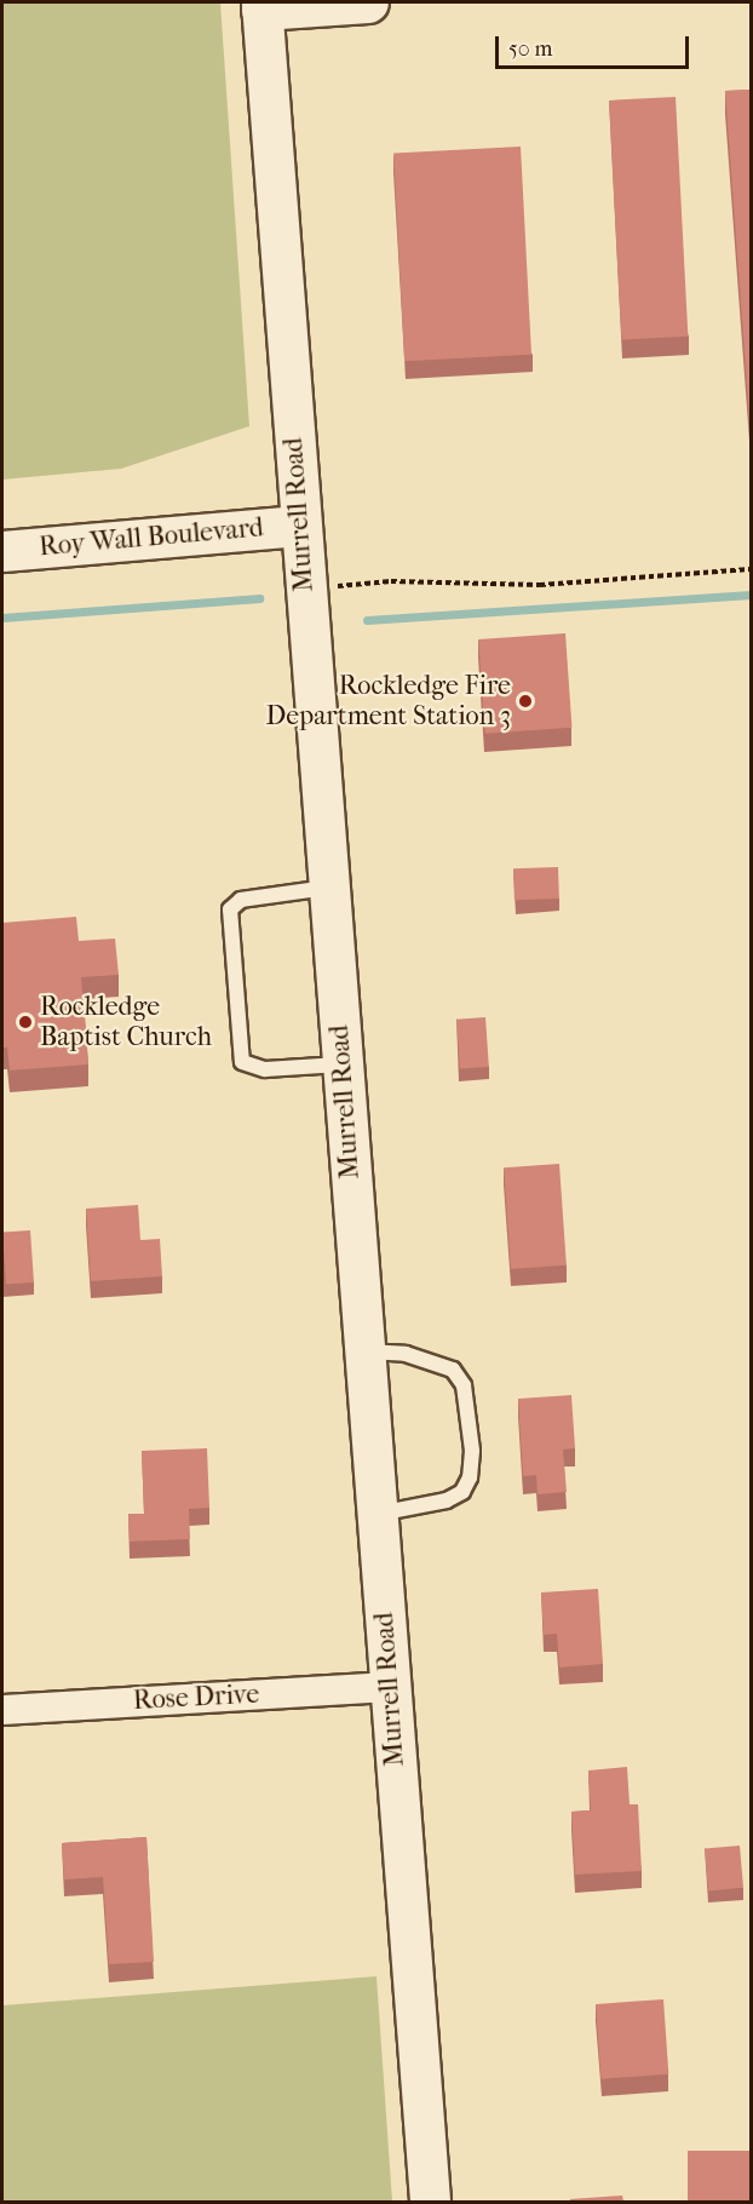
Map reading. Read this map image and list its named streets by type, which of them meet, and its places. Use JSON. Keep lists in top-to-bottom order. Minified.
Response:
{"streets":{"street":["Murrell Road","Roy Wall Boulevard","Rose Drive"]},"crossings":[["Murrell Road","Roy Wall Boulevard"],["Murrell Road","Rose Drive"]],"places":["Rockledge Fire Department Station 3","Rockledge Baptist Church"],"scale_bar":"50 m"}
